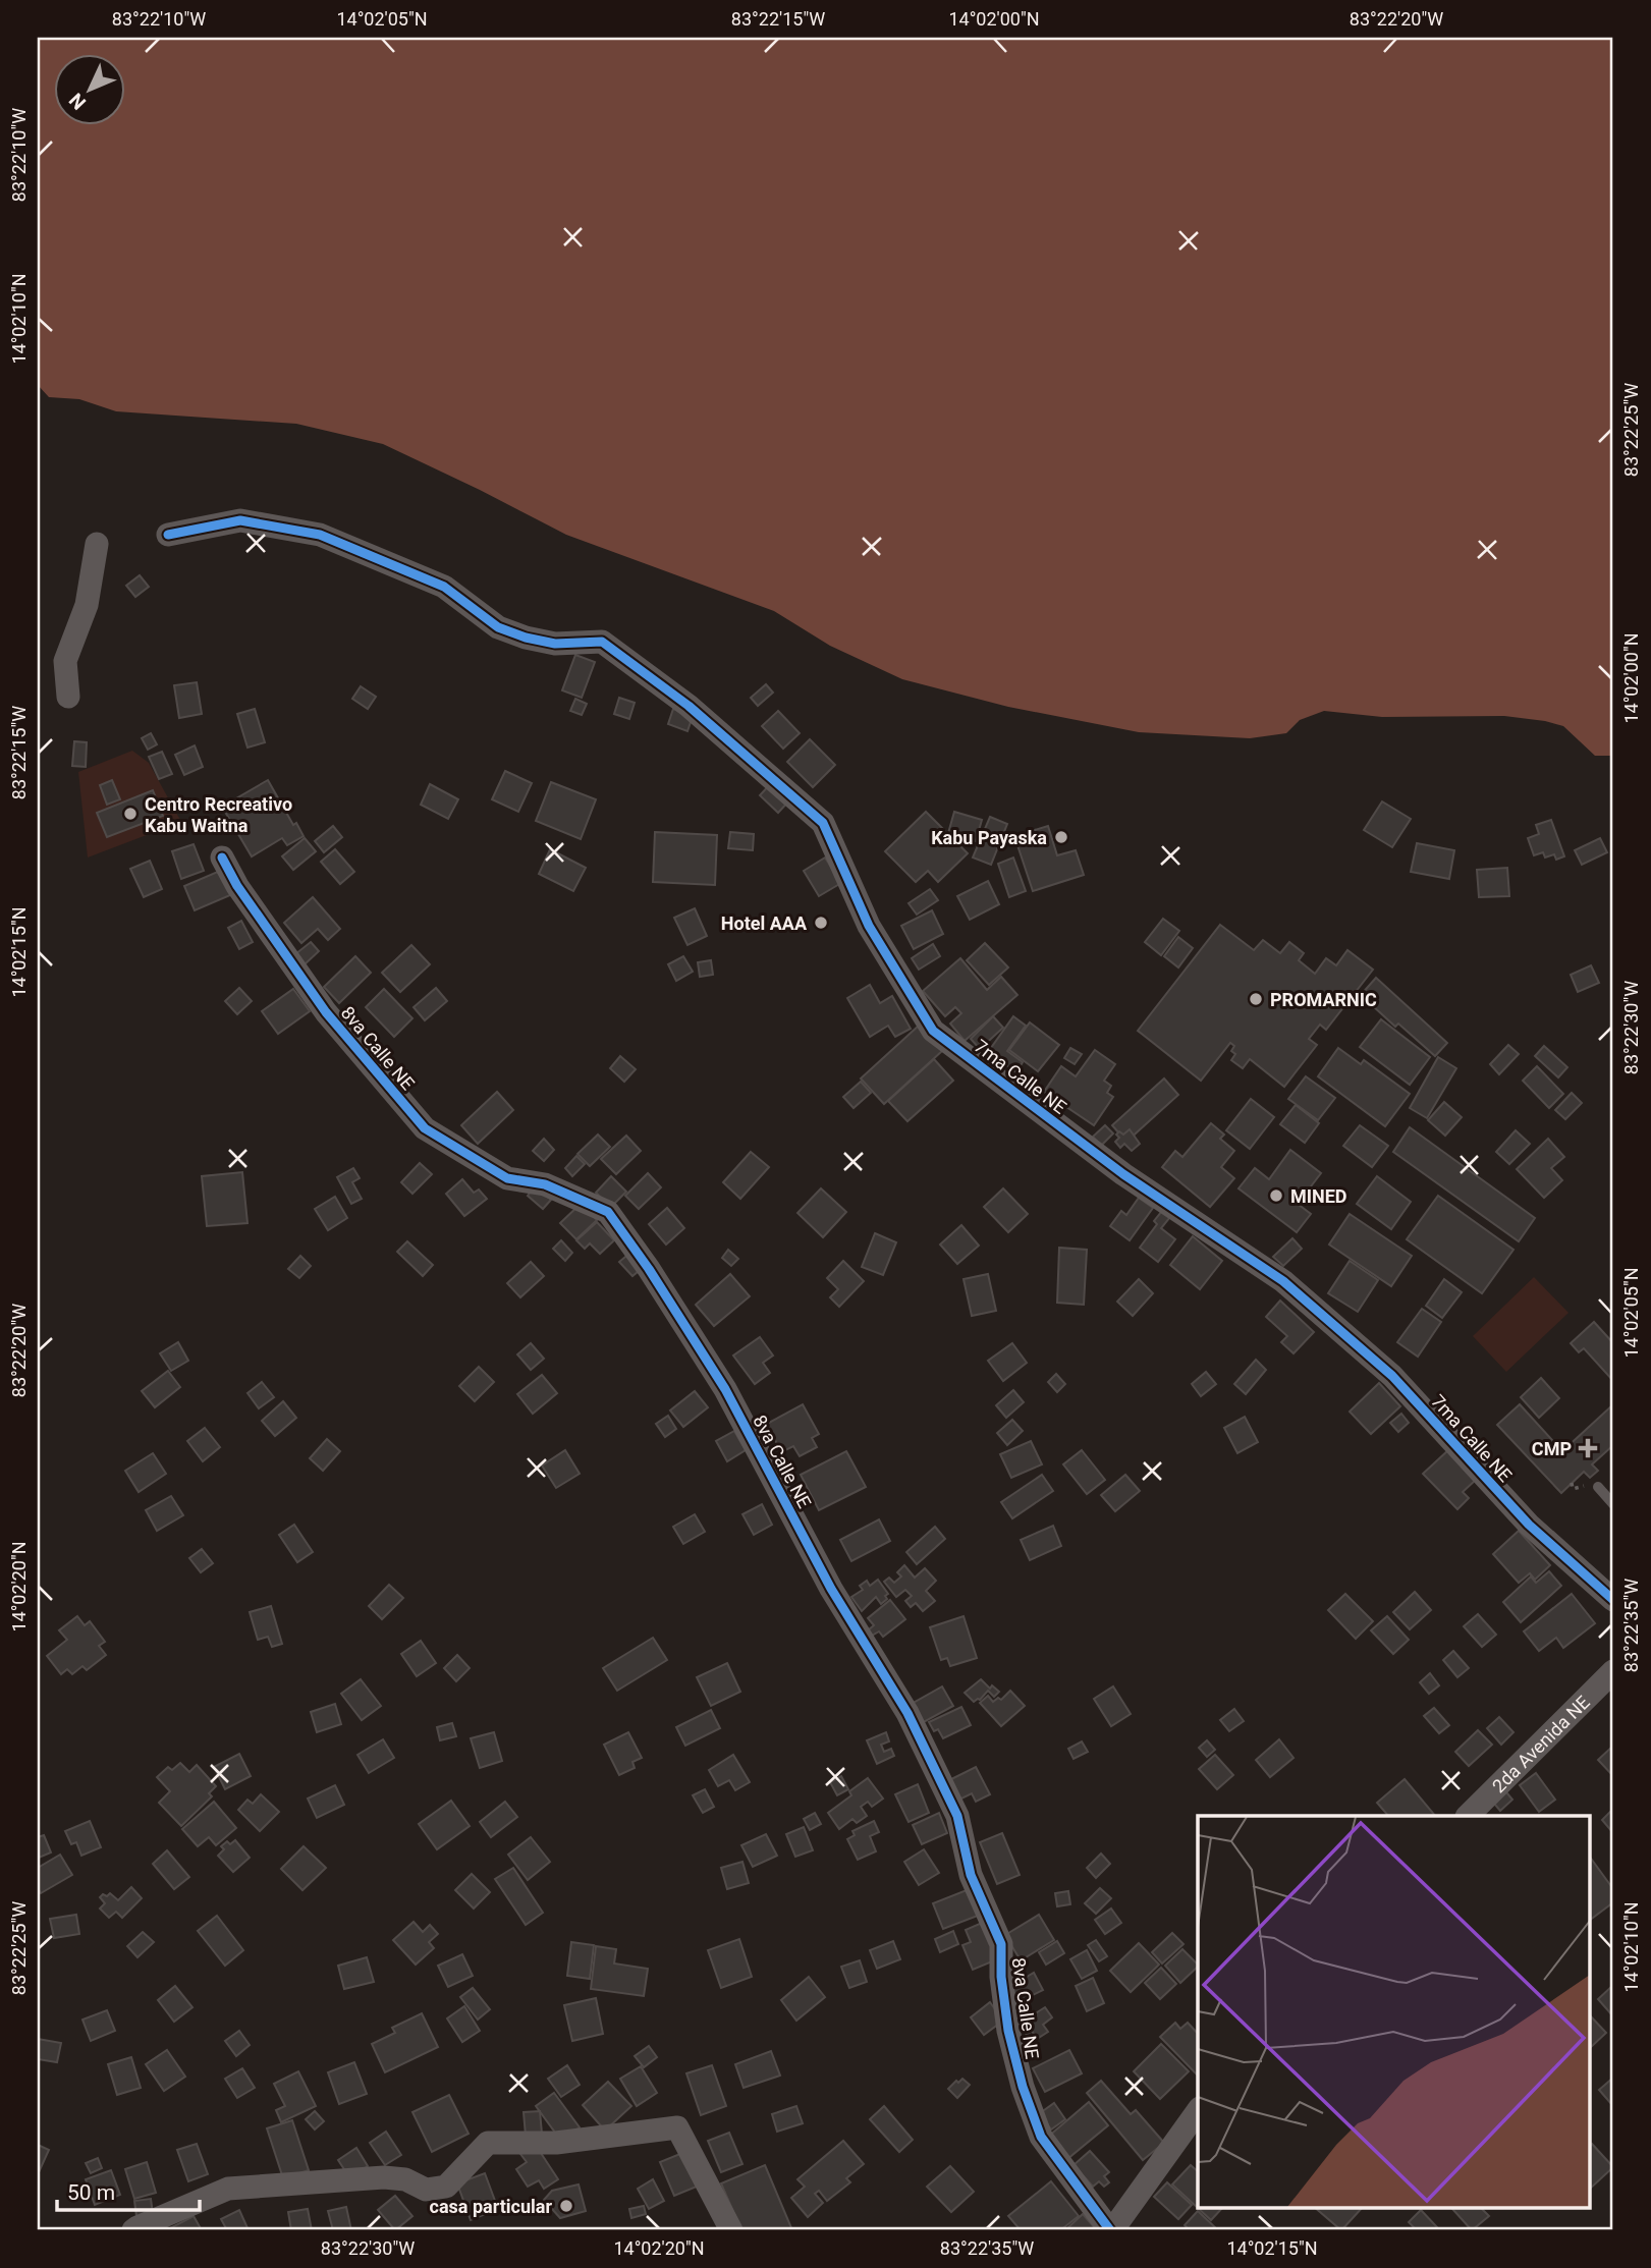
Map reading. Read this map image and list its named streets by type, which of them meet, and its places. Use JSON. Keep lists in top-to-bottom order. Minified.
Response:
{"streets":{"street":["8va Calle NE","7ma Calle NE","2da Avenida NE"]},"places":{"other":["Centro Recreativo Kabu Waitna","Kabu Payaska","Hotel AAA","PROMARNIC","MINED","casa particular"],"health":["CMP"]},"scale_bar":"50 m","north":"bottom left","coordinates":["83°22'10\"W","14°02'05\"N","83°22'15\"W","14°02'00\"N","83°22'20\"W","14°02'10\"N","83°22'25\"W","14°02'15\"N","83°22'30\"W","14°02'20\"N","83°22'35\"W"]}
